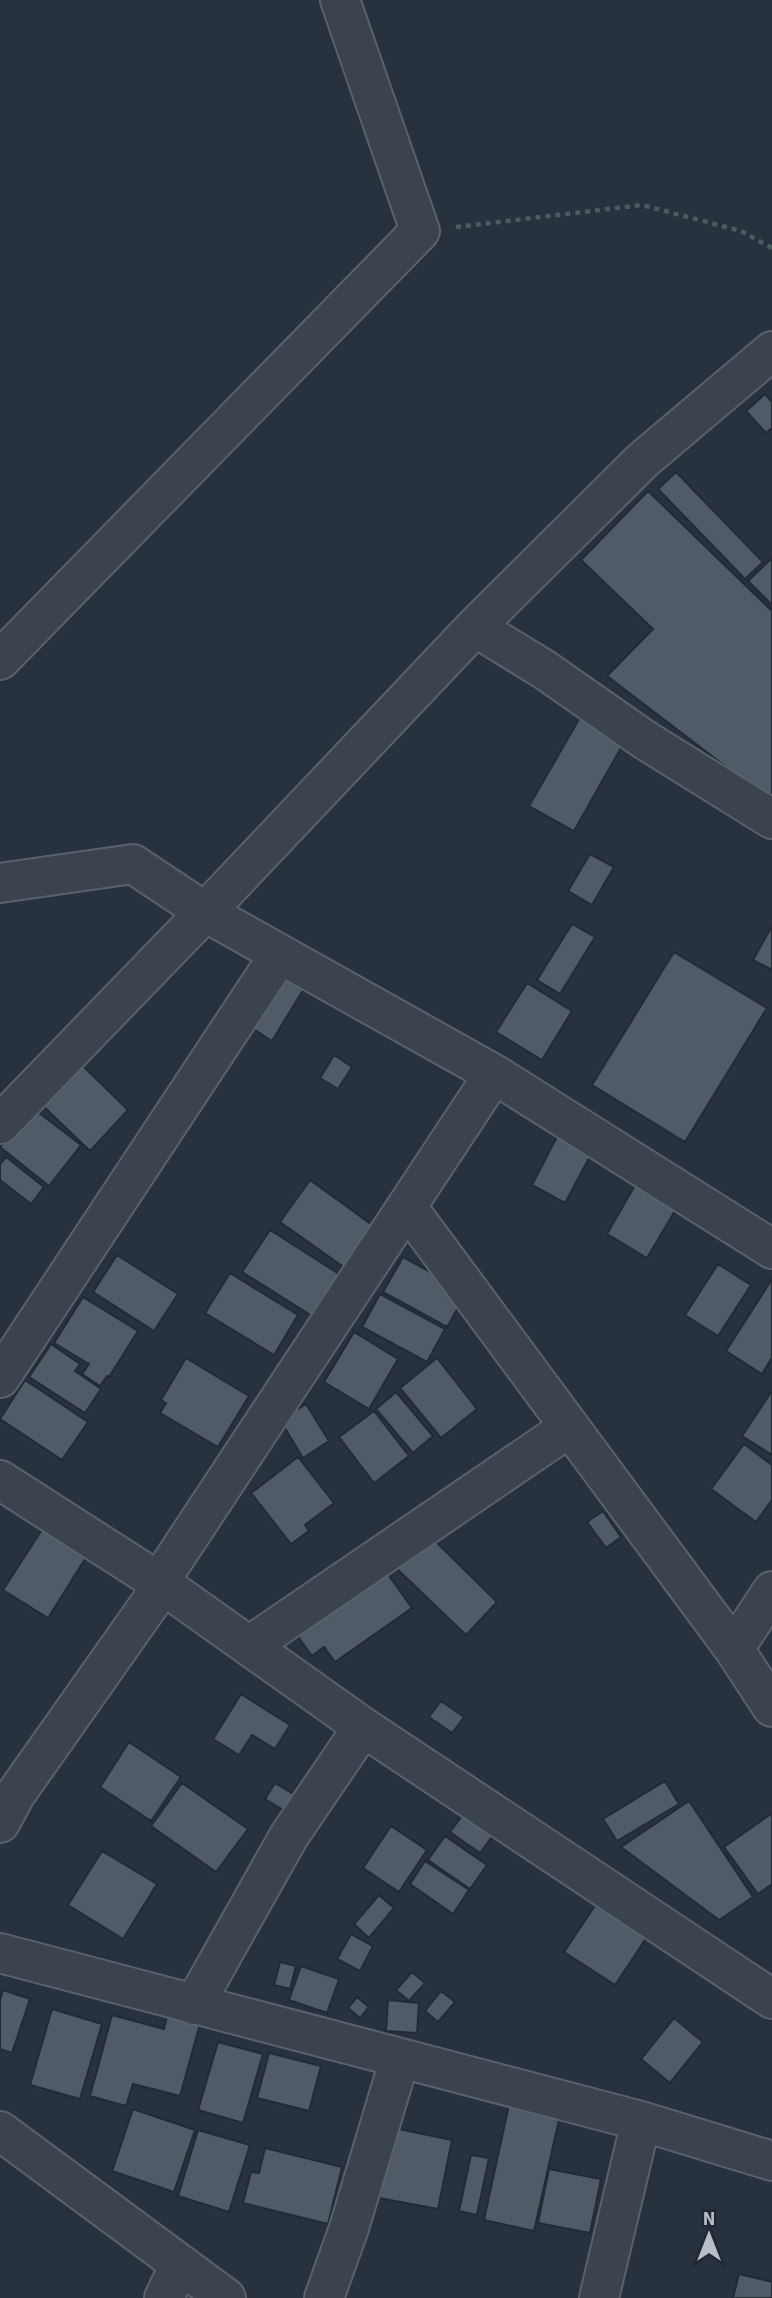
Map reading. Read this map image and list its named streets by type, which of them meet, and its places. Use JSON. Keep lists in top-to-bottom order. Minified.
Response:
{"north":"top"}
